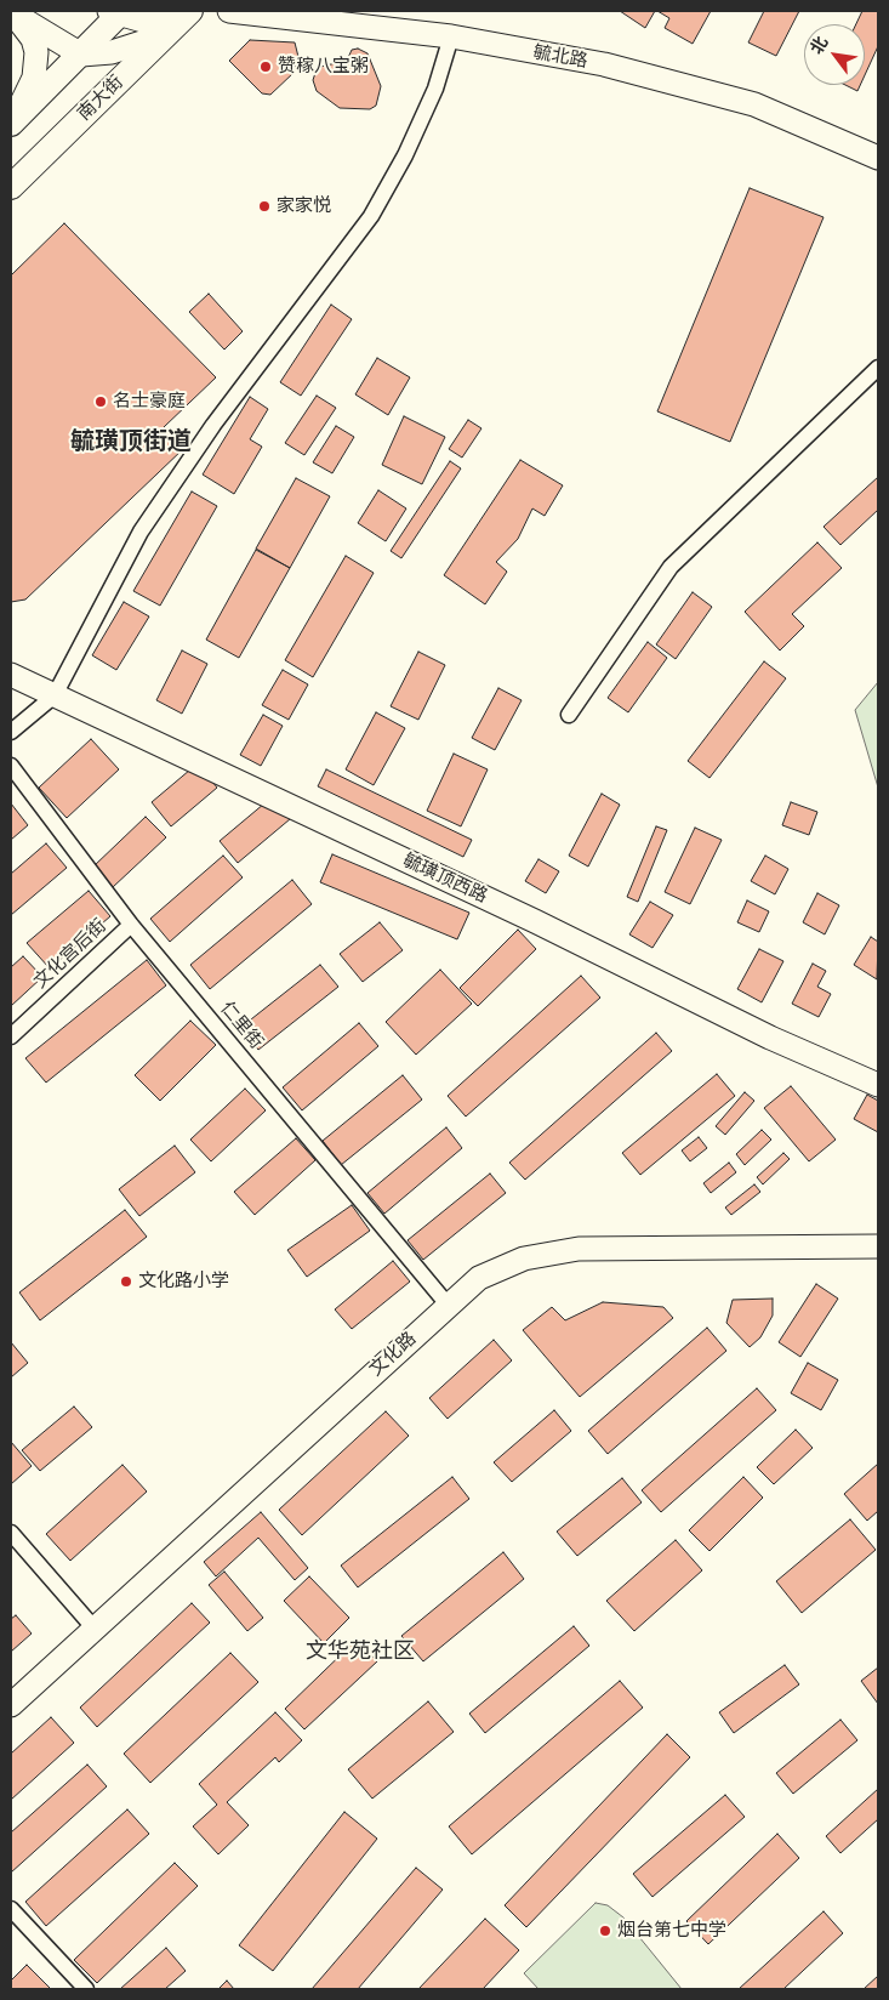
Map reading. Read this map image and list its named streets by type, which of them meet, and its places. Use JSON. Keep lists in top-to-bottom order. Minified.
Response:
{"streets":{"main road":["南大街"],"street":["毓北路","毓璜顶西路","文化宫后街","仁里街","文化路"]},"crossings":[["文化宫后街","仁里街"],["仁里街","文化路"]],"districts":["毓璜顶街道","文华苑社区"],"places":["赞稼八宝粥","家家悦","名士豪庭","文化路小学","烟台第七中学"],"north":"top left"}
